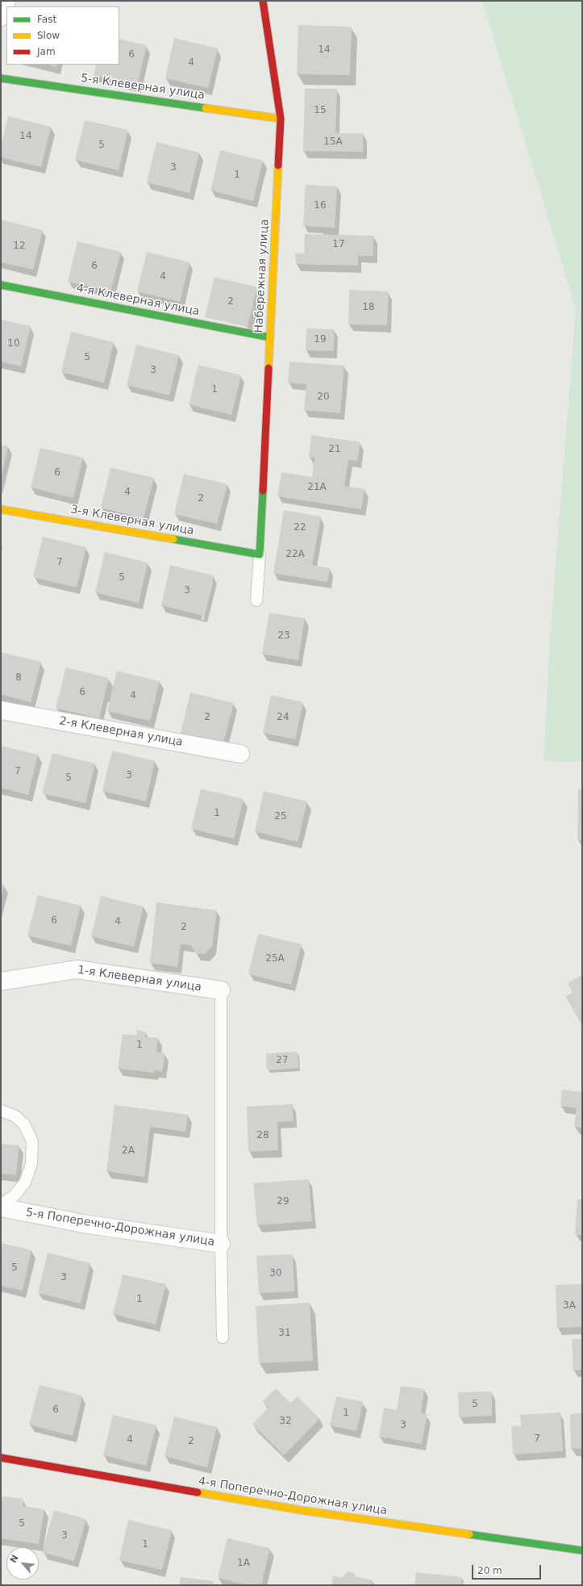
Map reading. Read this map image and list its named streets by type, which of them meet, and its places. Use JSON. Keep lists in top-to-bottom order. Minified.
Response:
{"streets":{"street":["5-я Клеверная улица","Набережная улица","4-я Клеверная улица","3-я Клеверная улица","2-я Клеверная улица","1-я Клеверная улица","5-я Поперечно-Дорожная улица","4-я Поперечно-Дорожная улица"]},"crossings":[["5-я Клеверная улица","Набережная улица"],["Набережная улица","4-я Клеверная улица"],["Набережная улица","3-я Клеверная улица"]],"house_numbers":["14","6","4","15","14","15А","5","3","1","16","17","12","6","4","2","18","19","10","5","3","1","20","21","6","21А","4","2","22","22А","7","5","3","23","8","6","4","2","24","7","3","5","1","25","6","4","2","25А","1","27","28","2А","29","5","30","3","1","3А","31","5","6","1","32","3","7","4","2","5","3","1","1А"],"legend":["Fast","Slow","Jam"],"scale_bar":"20 m","north":"top left"}
